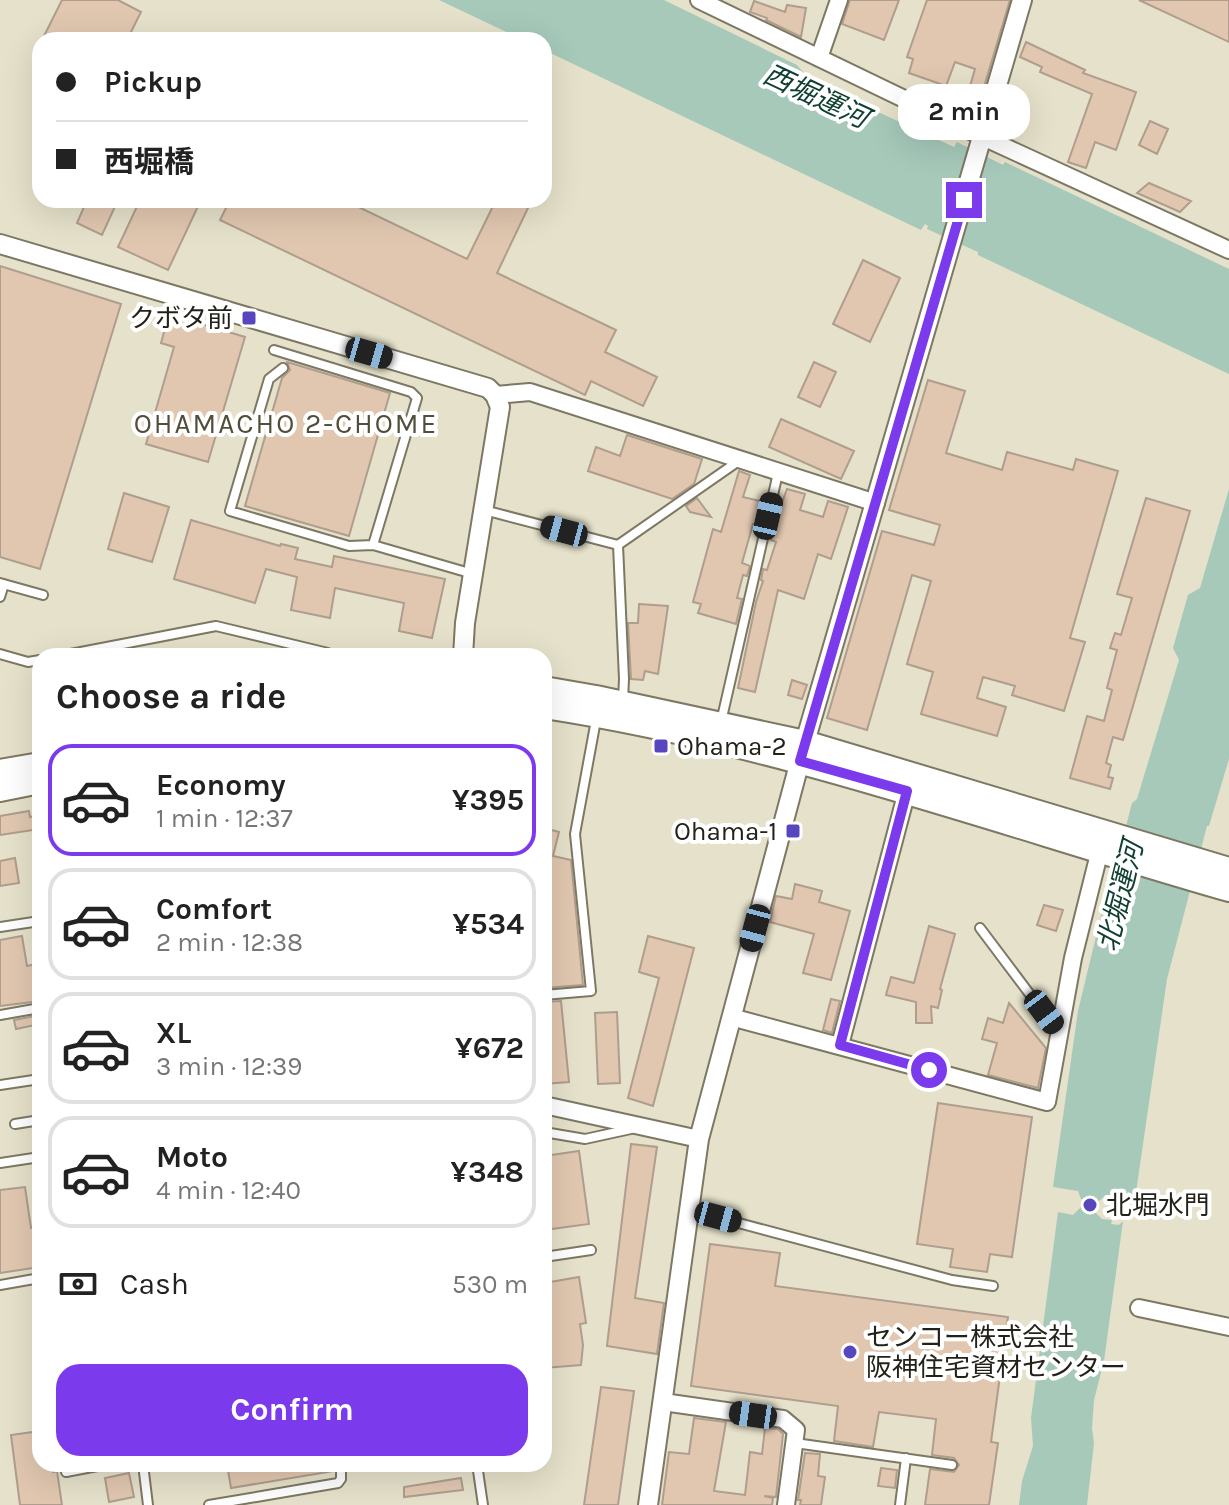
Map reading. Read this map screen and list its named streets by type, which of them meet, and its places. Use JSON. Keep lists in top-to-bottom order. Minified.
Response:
{"districts":["OHAMACHO 2-CHOME"],"water":["西堀運河","北堀運河"],"places":{"transit":["クボタ前","Ohama-2","Ohama-1"],"other":["北堀水門","センコー株式会社 阪神住宅資材センター"]},"page":{"banner":["Pickup","西堀橋"],"bubble":"2 min","heading":"Choose a ride","list":[{"name":"Economy","note":"1 min · 12:37","value":"¥395"},{"name":"Comfort","note":"2 min · 12:38","value":"¥534"},{"name":"XL","note":"3 min · 12:39","value":"¥672"},{"name":"Moto","note":"4 min · 12:40","value":"¥348"}],"pay":["Cash","530 m"],"buttons":"Confirm"}}
